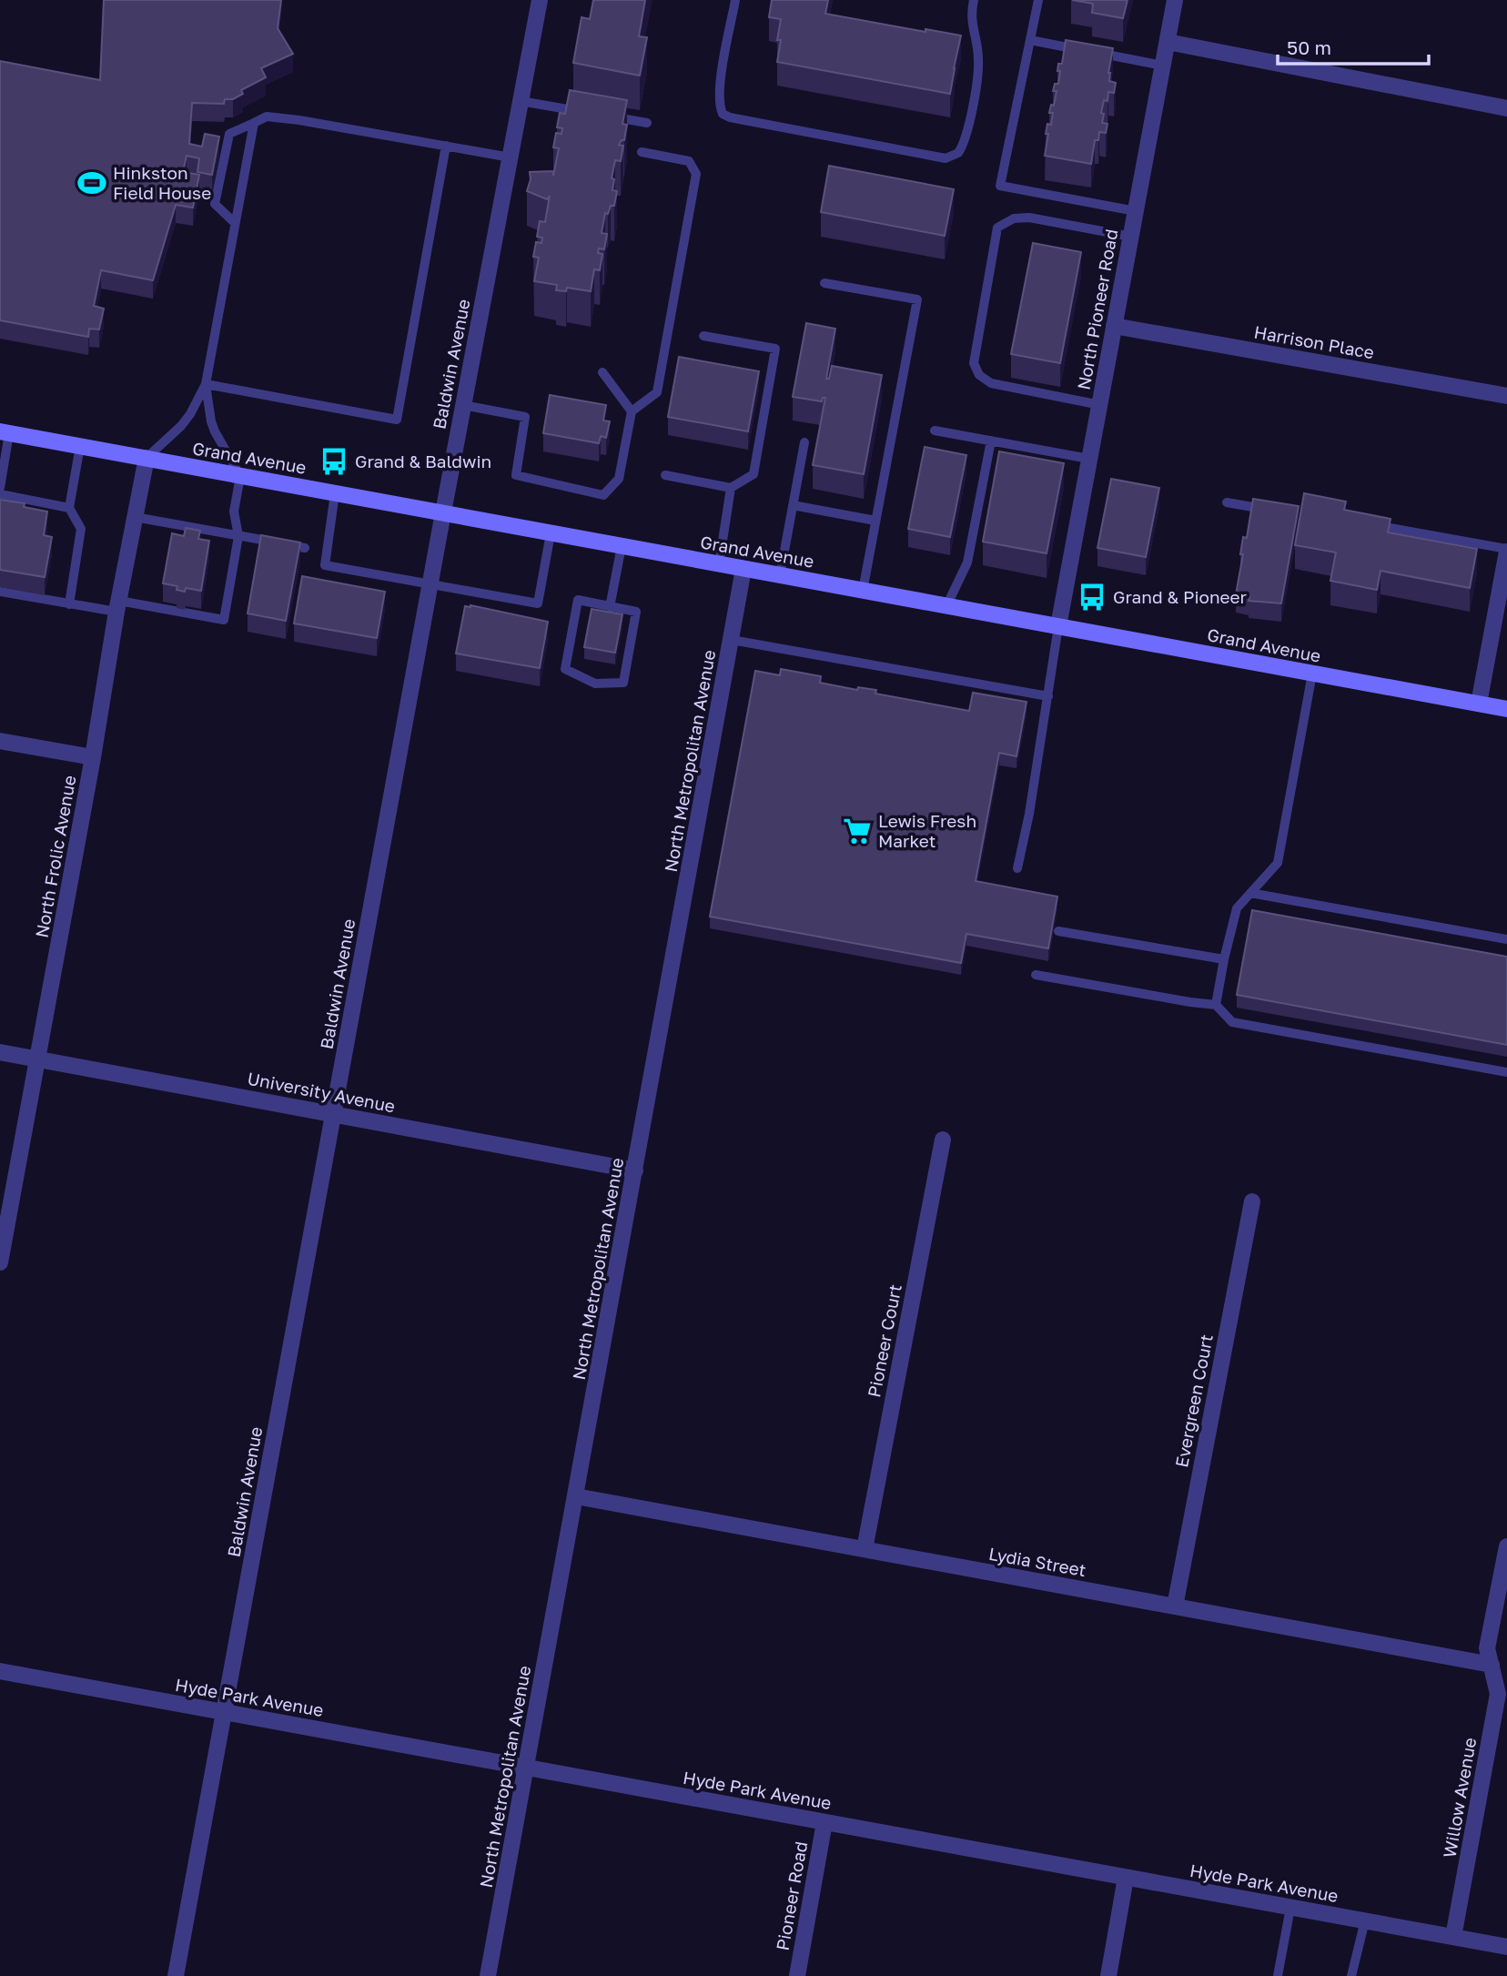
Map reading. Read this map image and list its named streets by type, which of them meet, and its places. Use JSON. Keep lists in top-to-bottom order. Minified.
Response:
{"streets":{"main road":["Grand Avenue"],"street":["North Pioneer Road","Harrison Place","Baldwin Avenue","North Metropolitan Avenue","North Frolic Avenue","University Avenue","Pioneer Court","Evergreen Court","Lydia Street","Hyde Park Avenue","Willow Avenue","Pioneer Road"]},"crossings":[["North Pioneer Road","Harrison Place"],["North Pioneer Road","Grand Avenue"],["Baldwin Avenue","Grand Avenue"],["Baldwin Avenue","University Avenue"],["Baldwin Avenue","Hyde Park Avenue"],["Grand Avenue","North Metropolitan Avenue"],["Grand Avenue","North Frolic Avenue"],["North Metropolitan Avenue","University Avenue"],["North Metropolitan Avenue","Lydia Street"],["North Metropolitan Avenue","Hyde Park Avenue"],["North Frolic Avenue","University Avenue"],["Pioneer Court","Lydia Street"],["Evergreen Court","Lydia Street"],["Lydia Street","Willow Avenue"],["Hyde Park Avenue","Willow Avenue"],["Hyde Park Avenue","Pioneer Road"]],"places":{"sports":["Hinkston Field House"],"bus stop":["Grand & Baldwin","Grand & Pioneer"],"supermarket":["Lewis Fresh Market"]},"scale_bar":"50 m"}
